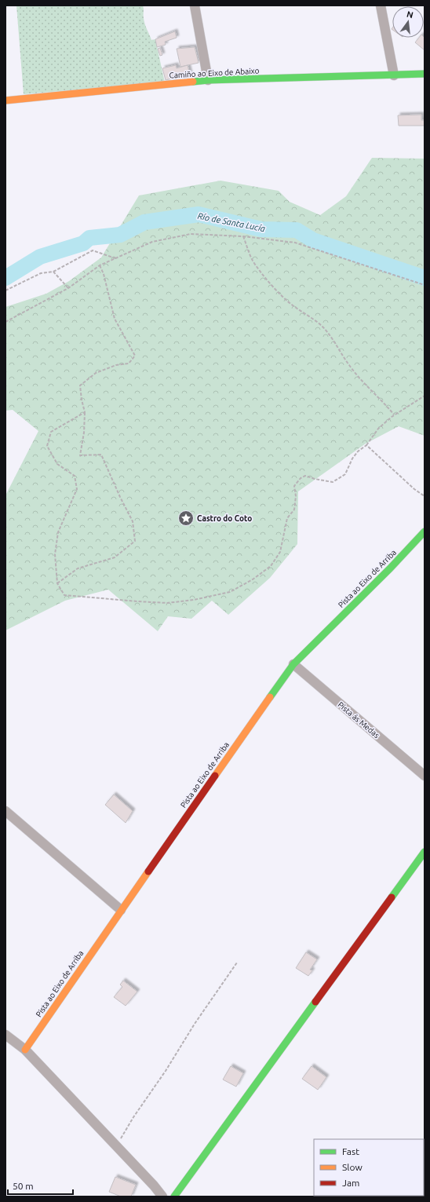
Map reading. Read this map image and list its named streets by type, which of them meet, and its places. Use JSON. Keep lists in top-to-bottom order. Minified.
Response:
{"streets":{"street":["Camiño ao Eixo de Abaixo","Pista ao Eixo de Arriba","Pista ás Medas"]},"crossings":[["Pista ao Eixo de Arriba","Pista ás Medas"]],"water":["Río de Santa Lucía"],"places":{"place":["Castro do Coto"]},"legend":["Fast","Slow","Jam"],"scale_bar":"50 m","north":"top"}
